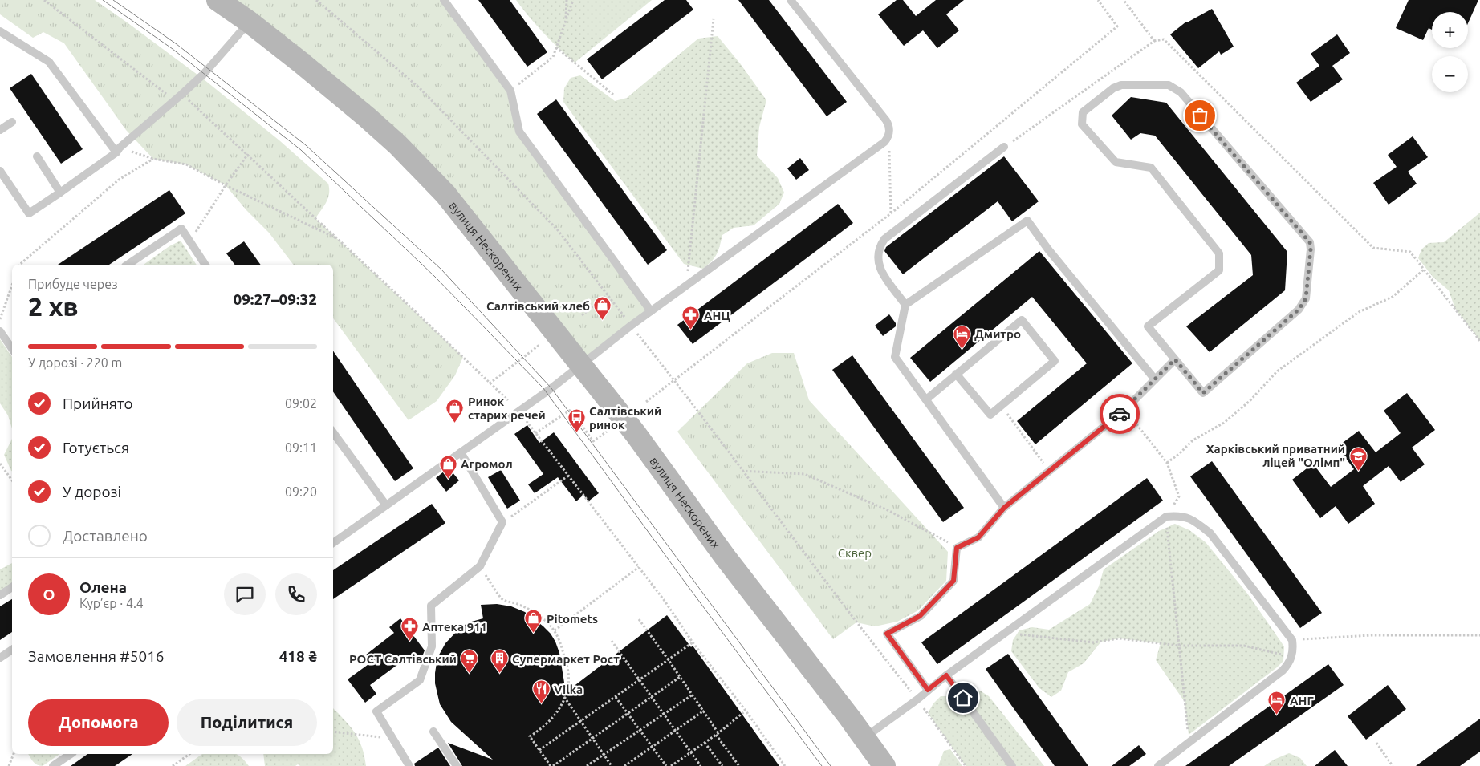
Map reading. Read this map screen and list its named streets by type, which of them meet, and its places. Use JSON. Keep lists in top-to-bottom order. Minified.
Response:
{"streets":{"main road":["вулиця Нескорених"]},"parks":["Сквер"],"places":{"shop":["Салтівський хлеб","Ринок старих речей","Агромол","Pitomets"],"pharmacy":["АНЦ","Аптека 911"],"hotel":["Дмитро","АНГ"],"bus stop":["Салтівський ринок"],"school or university":["Харківський приватний ліцей \"Олімп\""],"supermarket":["РОСТ Салтівський"],"building":["Супермаркет Рост"],"restaurant":["Vilka"]},"page":{"map_buttons":["+","−"],"heading":["2 хв","Прибуде через","09:27–09:32"],"panel":["Олена","Кур’єр · 4.4","Замовлення #5016","418 ₴"],"bar":"У дорозі · 220 m","list":[["Прийнято","09:02"],["Готується","09:11"],["У дорозі","09:20"],"Доставлено"],"round":"О","buttons":["Допомога","Поділитися"]}}
